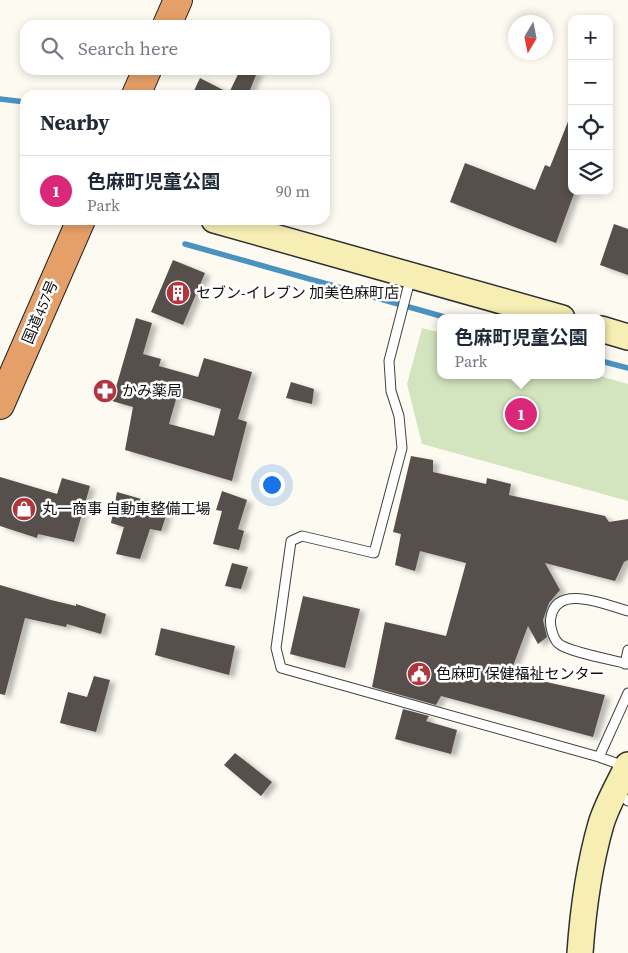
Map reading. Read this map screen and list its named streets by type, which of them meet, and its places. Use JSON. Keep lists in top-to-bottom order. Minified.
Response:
{"streets":{"highway":["国道457号"]},"places":{"building":["セブン-イレブン 加美色麻町店"],"pharmacy":["かみ薬局"],"shop":["丸一商事 自動車整備工場"],"public building":["色麻町 保健福祉センター"]},"north":"bottom","page":{"map_buttons":["+","−"],"search":"Search here","heading":"Nearby","list":[{"mark":"1","name":"色麻町児童公園","note":"Park","value":"90 m"}],"popup":["色麻町児童公園","Park"],"pins":"1"}}
